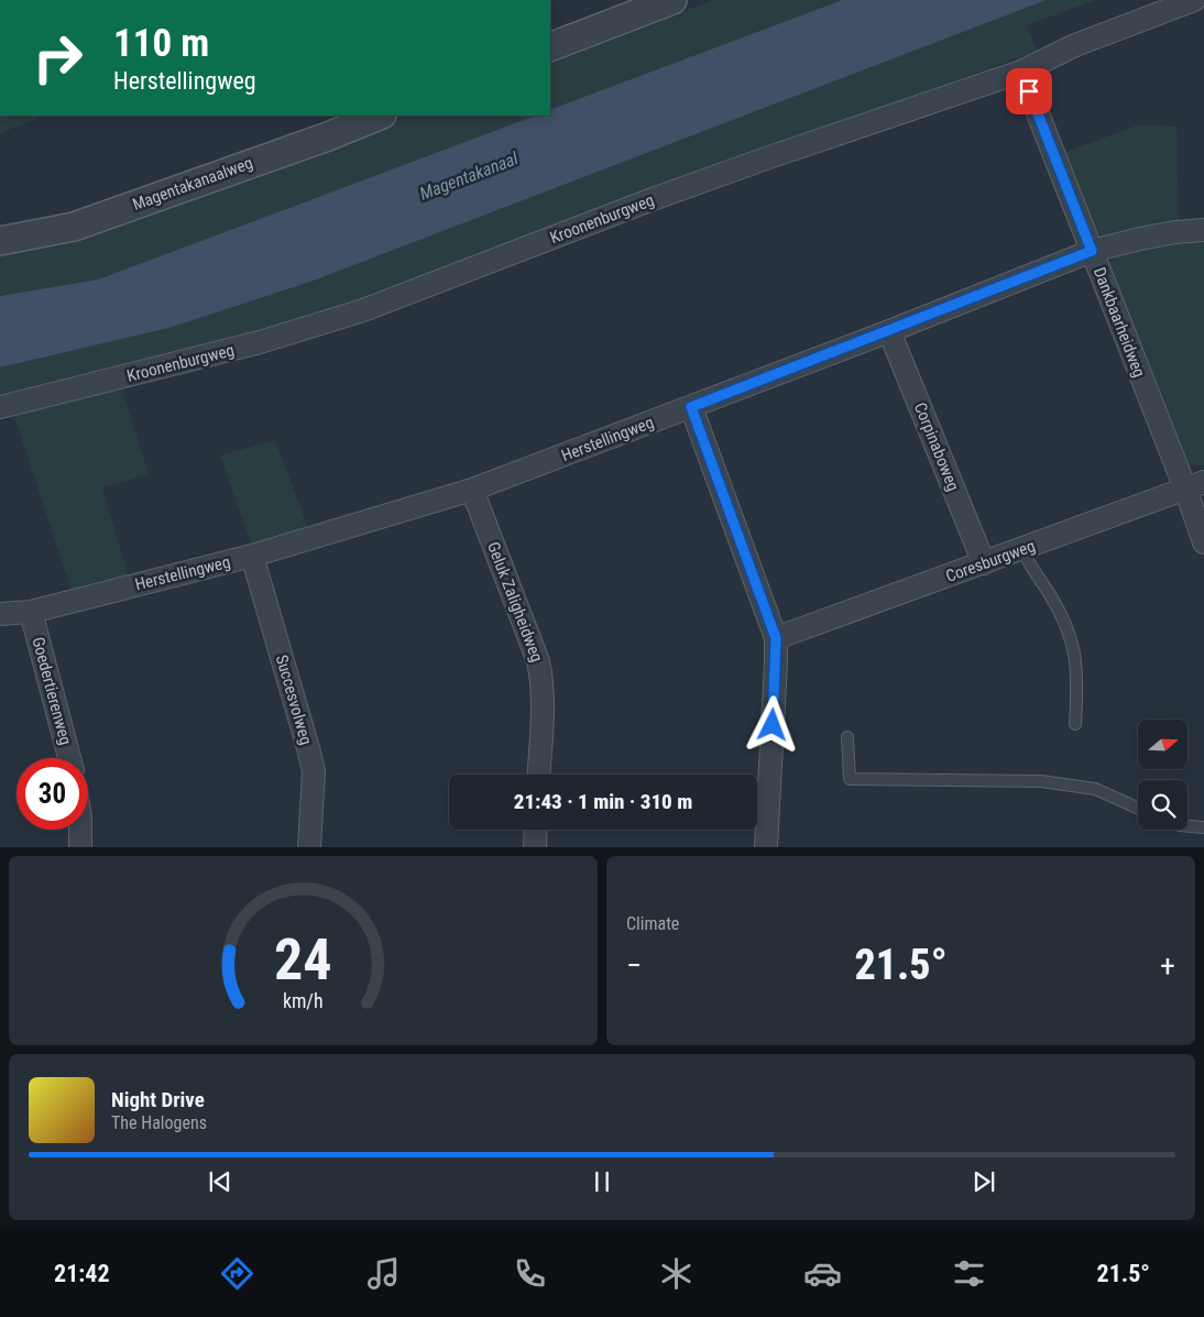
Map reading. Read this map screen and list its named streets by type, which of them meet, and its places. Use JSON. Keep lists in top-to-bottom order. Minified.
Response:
{"streets":{"street":["Magentakanaalweg","Kroonenburgweg","Dankbaarheidweg","Herstellingweg","Corpinaboweg","Coresburgweg","Geluk Zaligheidweg","Goedertierenweg","Succesvolweg"]},"crossings":[["Kroonenburgweg","Dankbaarheidweg"],["Dankbaarheidweg","Herstellingweg"],["Dankbaarheidweg","Coresburgweg"],["Herstellingweg","Corpinaboweg"],["Herstellingweg","Geluk Zaligheidweg"],["Herstellingweg","Goedertierenweg"],["Herstellingweg","Succesvolweg"],["Corpinaboweg","Coresburgweg"]],"water":["Magentakanaal"],"north":"right","page":{"turn":["110 m","Herstellingweg"],"limit":"30","trip":"21:43 · 1 min · 310 m","tile":"Climate","heat":["−","21.5°","+"],"song":["Night Drive","The Halogens"],"tabs":["21:42","21.5°"],"gauge":["24","km/h"]}}
